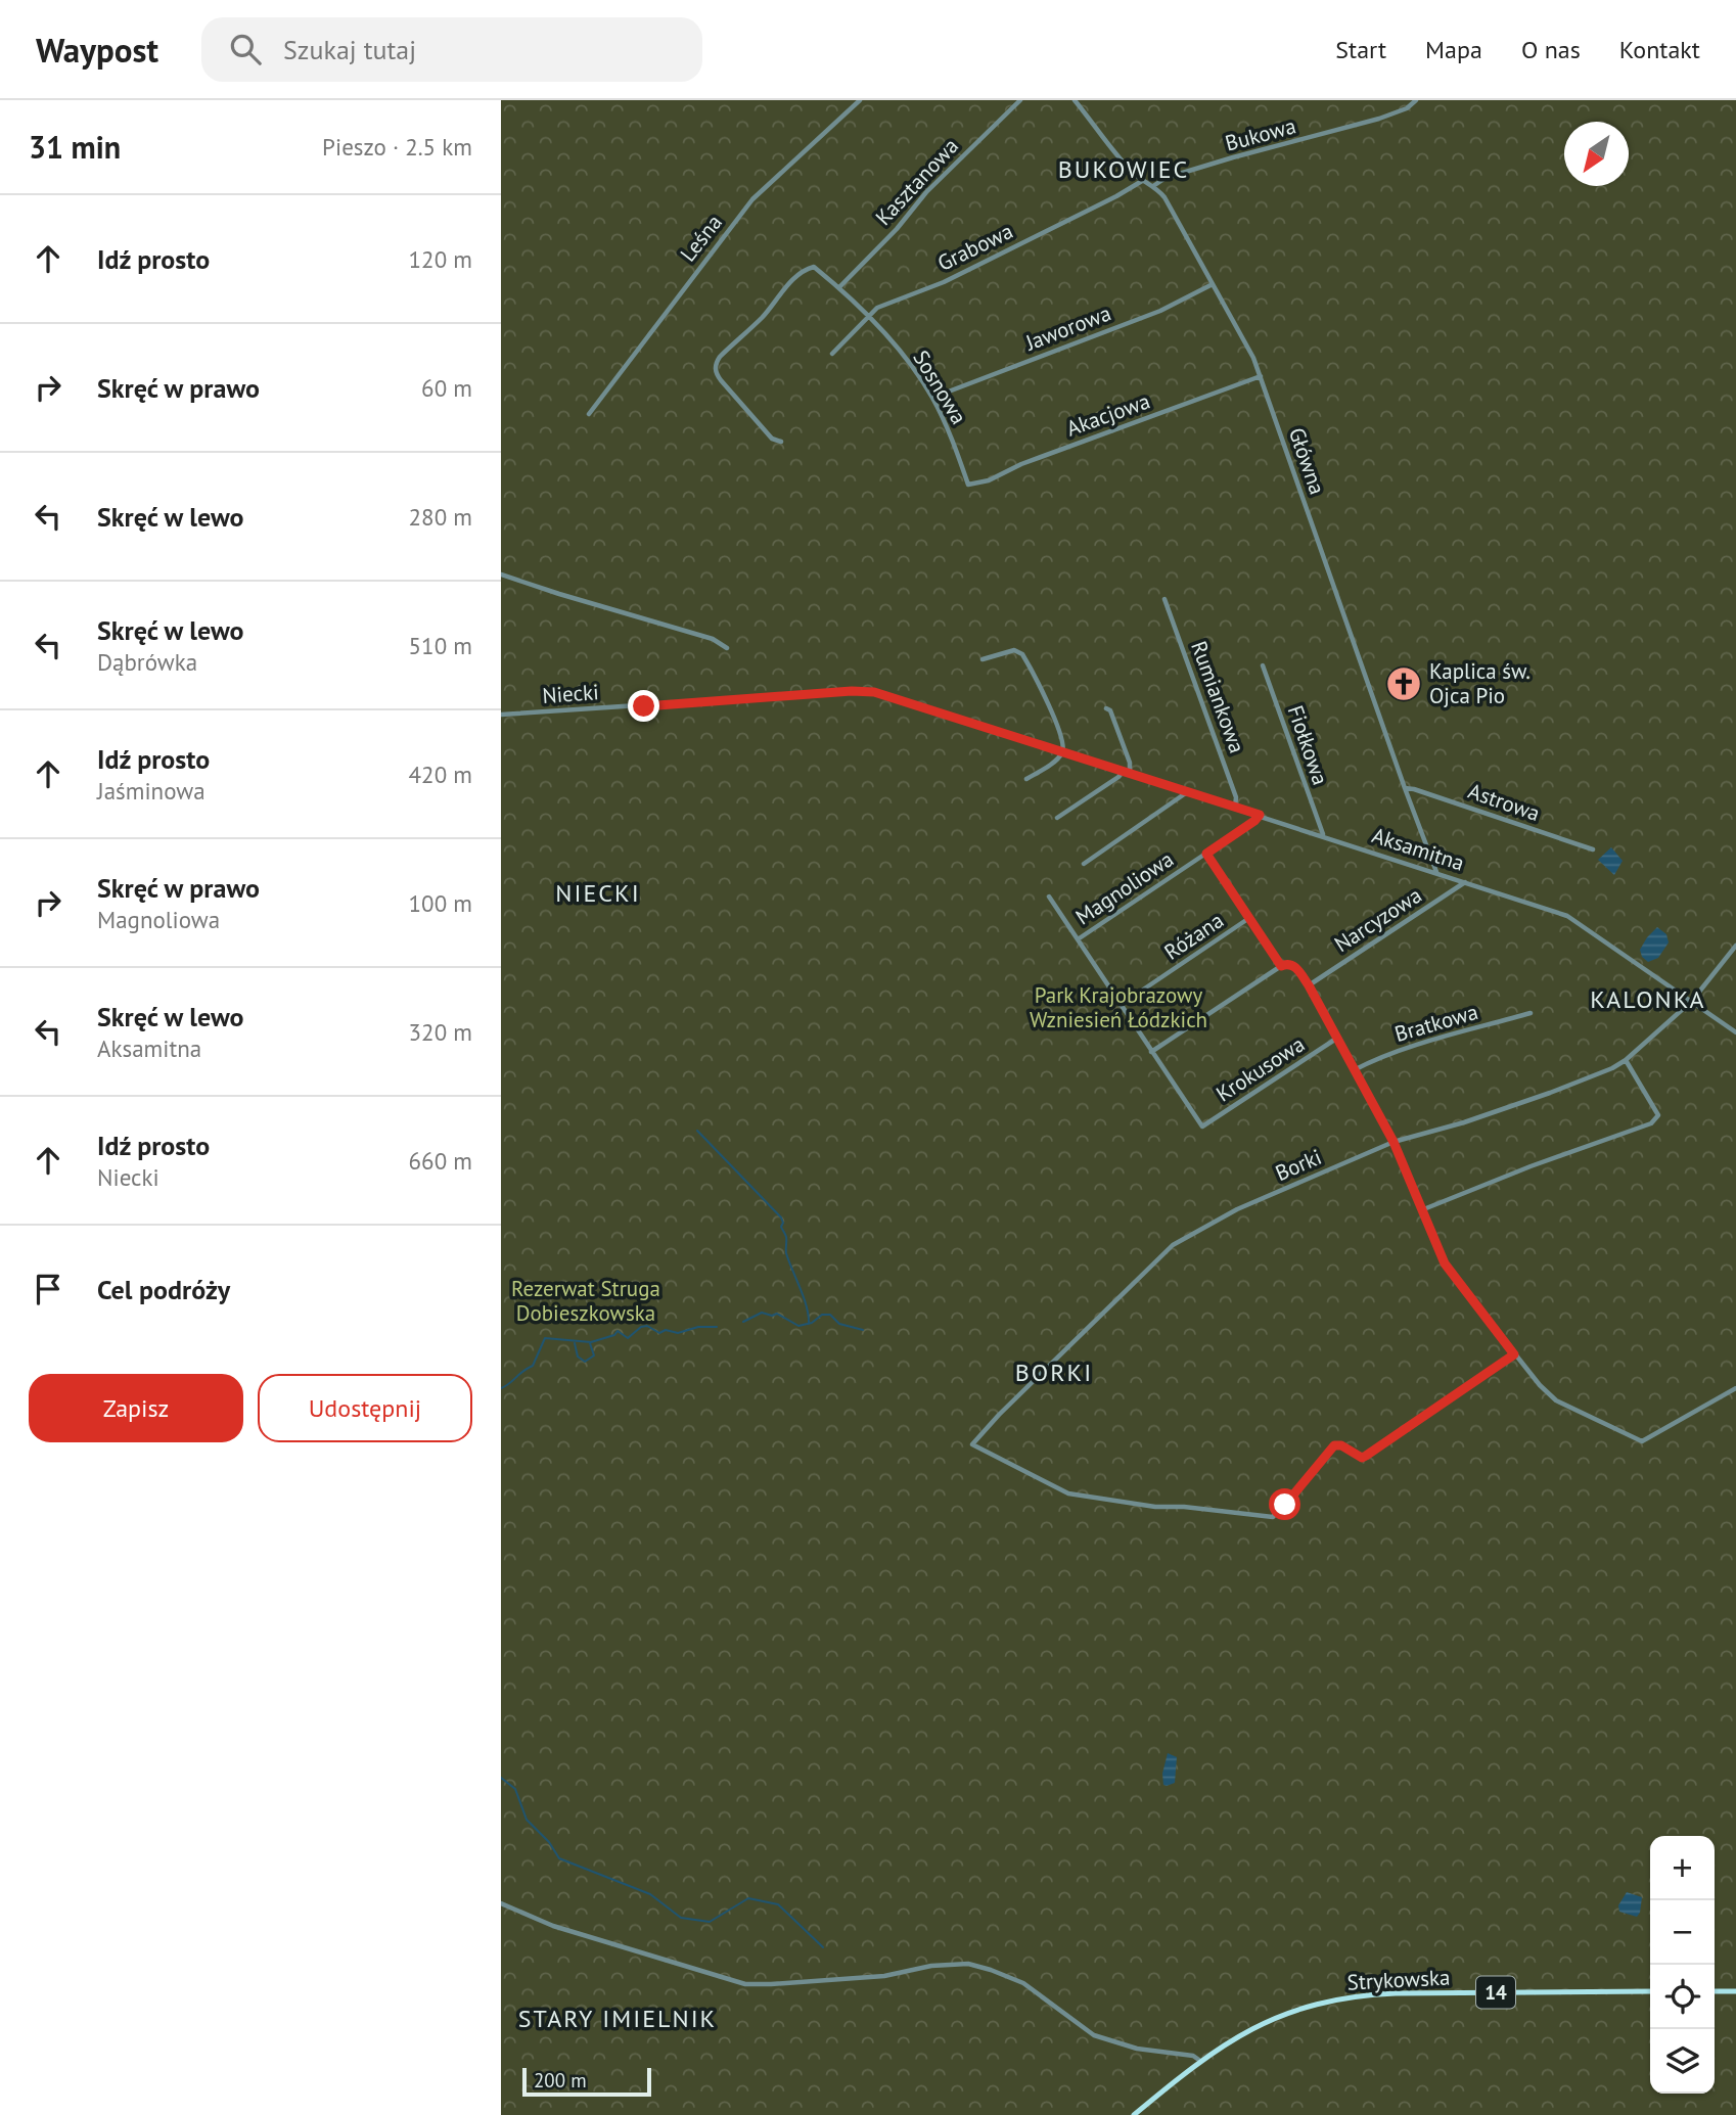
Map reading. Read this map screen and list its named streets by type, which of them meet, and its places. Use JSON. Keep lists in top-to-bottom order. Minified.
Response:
{"streets":{"main road":["Strykowska","14"],"street":["Bukowa","Kasztanowa","Leśna","Grabowa","Jaworowa","Sosnowa","Akacjowa","Główna","Niecki","Rumiankowa","Fiołkowa","Astrowa","Aksamitna","Magnoliowa","Narcyzowa","Różana","Bratkowa","Krokusowa","Borki"]},"crossings":[["Bukowa","Główna"],["Grabowa","Sosnowa"],["Grabowa","Główna"],["Jaworowa","Sosnowa"],["Jaworowa","Główna"],["Sosnowa","Akacjowa"],["Akacjowa","Główna"],["Główna","Astrowa"],["Główna","Aksamitna"],["Niecki","Aksamitna"],["Rumiankowa","Aksamitna"],["Fiołkowa","Aksamitna"],["Aksamitna","Magnoliowa"],["Aksamitna","Narcyzowa"],["Aksamitna","Borki"]],"districts":["BUKOWIEC","NIECKI","KALONKA","BORKI","STARY IMIELNIK"],"parks":["Park Krajobrazowy Wzniesień Łódzkich","Rezerwat Struga Dobieszkowska"],"places":{"church":["Kaplica św. Ojca Pio"]},"scale_bar":"200 m","north":"bottom left","page":{"header":"Waypost","search":"Szukaj tutaj","nav":["Start","Mapa","O nas","Kontakt"],"heading":["31 min","Pieszo · 2.5 km"],"list":[["Idź prosto","120 m"],["Skręć w prawo","60 m"],["Skręć w lewo","280 m"],["Skręć w lewo","Dąbrówka","510 m"],["Idź prosto","Jaśminowa","420 m"],["Skręć w prawo","Magnoliowa","100 m"],["Skręć w lewo","Aksamitna","320 m"],["Idź prosto","Niecki","660 m"],"Cel podróży"],"buttons":["Zapisz","Udostępnij"],"map_buttons":["+","−"],"scale":"200 m"}}
